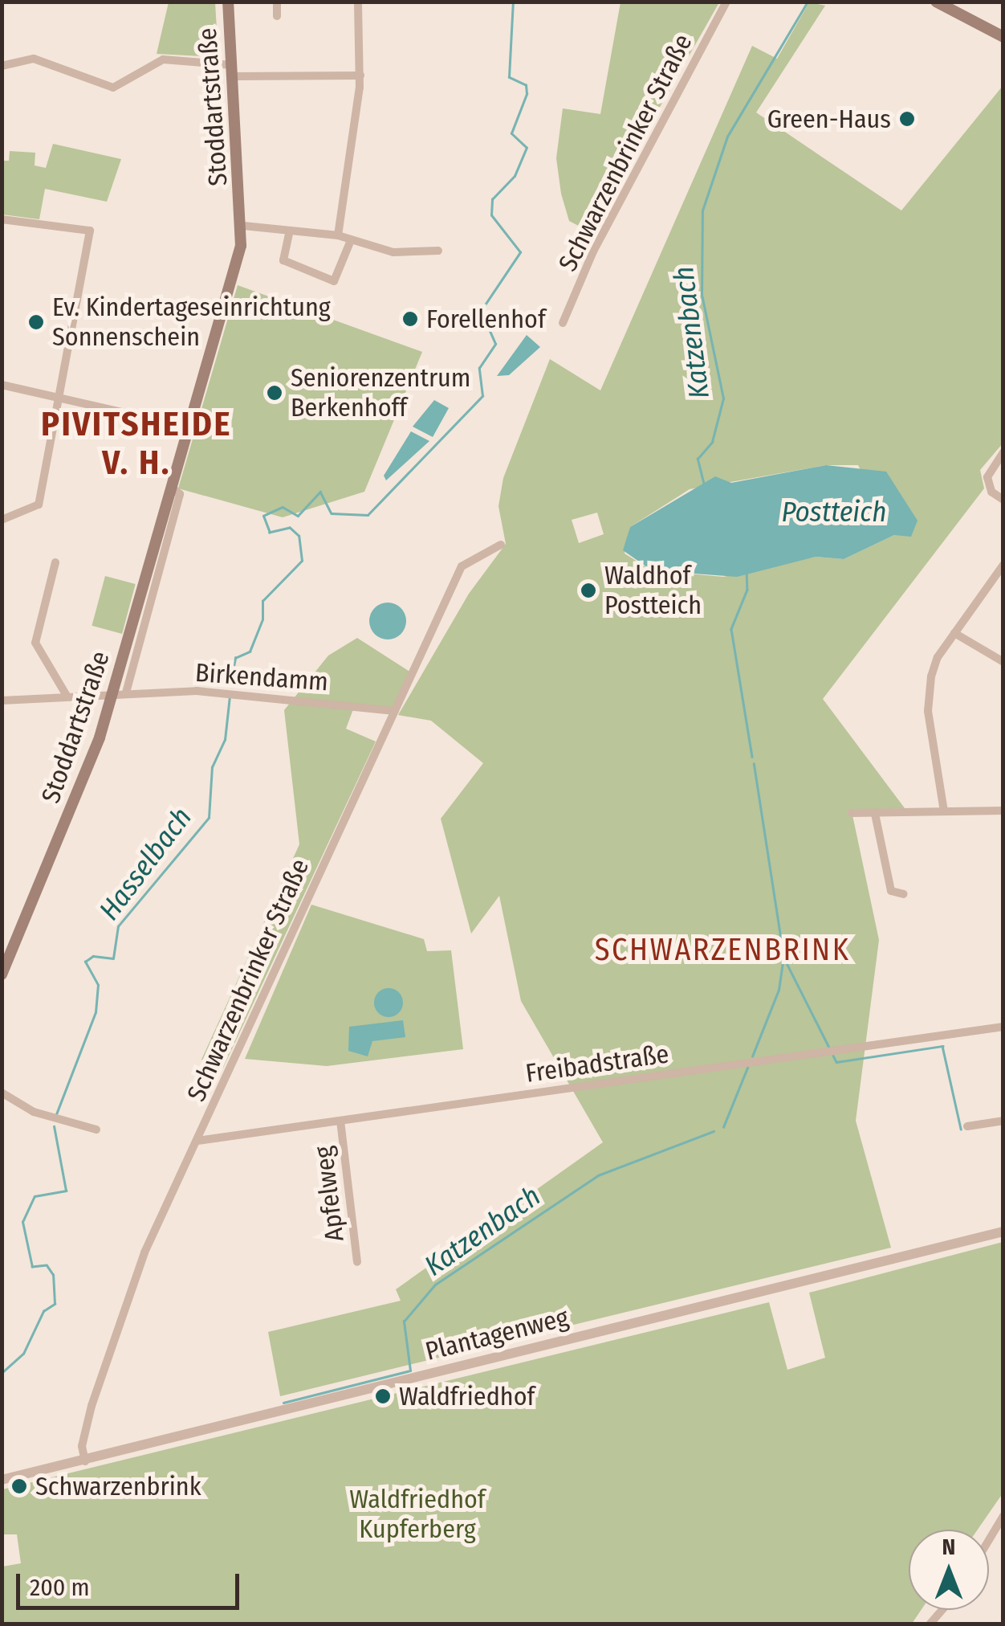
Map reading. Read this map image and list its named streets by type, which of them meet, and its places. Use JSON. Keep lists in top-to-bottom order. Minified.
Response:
{"streets":{"main road":["Stoddartstraße"],"street":["Schwarzenbrinker Straße","Birkendamm","Freibadstraße","Apfelweg","Plantagenweg"]},"crossings":[["Stoddartstraße","Birkendamm"],["Schwarzenbrinker Straße","Birkendamm"],["Schwarzenbrinker Straße","Freibadstraße"],["Schwarzenbrinker Straße","Plantagenweg"],["Freibadstraße","Apfelweg"]],"districts":["PIVITSHEIDE V. H.","SCHWARZENBRINK"],"water":["Katzenbach","Postteich","Hasselbach"],"parks":["Waldfriedhof Kupferberg"],"places":["Green-Haus","Forellenhof","Ev. Kindertageseinrichtung Sonnenschein","Seniorenzentrum Berkenhoff","Waldhof Postteich","Waldfriedhof","Schwarzenbrink"],"scale_bar":"200 m","north":"top"}
